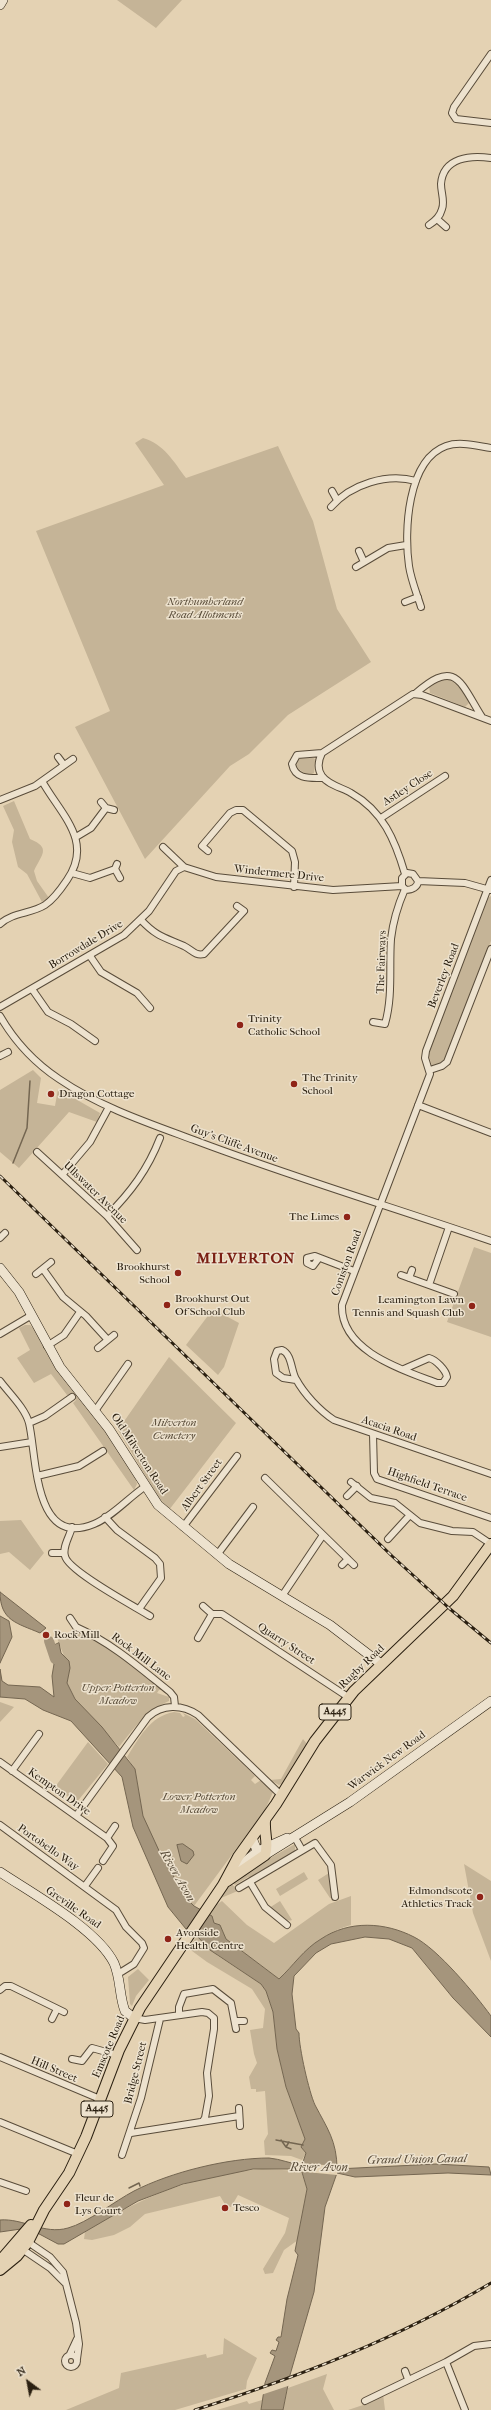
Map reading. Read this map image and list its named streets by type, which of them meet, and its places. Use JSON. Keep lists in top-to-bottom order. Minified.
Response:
{"streets":{"main road":["Rugby Road","A445","Warwick New Road","Emscote Road"],"street":["Astley Close","Windermere Drive","Borrowdale Drive","The Fairways","Beverley Road","Guy's Cliffe Avenue","Ullswater Avenue","Coniston Road","Acacia Road","Old Milverton Road","Albert Street","Highfield Terrace","Quarry Street","Rock Mill Lane","Kempton Drive","Portobello Way","Greville Road","Hill Street","Bridge Street"]},"crossings":[["Windermere Drive","Borrowdale Drive"],["Windermere Drive","The Fairways"],["Guy's Cliffe Avenue","Coniston Road"],["Acacia Road","Highfield Terrace"],["Old Milverton Road","Albert Street"],["Old Milverton Road","Rugby Road"],["Quarry Street","Rugby Road"],["Rugby Road","Warwick New Road"],["Warwick New Road","Emscote Road"],["Portobello Way","Greville Road"],["Greville Road","Emscote Road"],["Emscote Road","Hill Street"]],"districts":["MILVERTON"],"water":["River Avon","Grand Union Canal"],"parks":["Northumberland Road Allotments","Milverton Cemetery","Upper Potterton Meadow","Lower Potterton Meadow"],"places":["Trinity Catholic School","The Trinity School","Dragon Cottage","The Limes","Brookhurst School","Brookhurst Out Of School Club","Leamington Lawn Tennis and Squash Club","Rock Mill","Edmondscote Athletics Track","Avonside Health Centre","Fleur de Lys Court","Tesco"],"north":"top left"}
